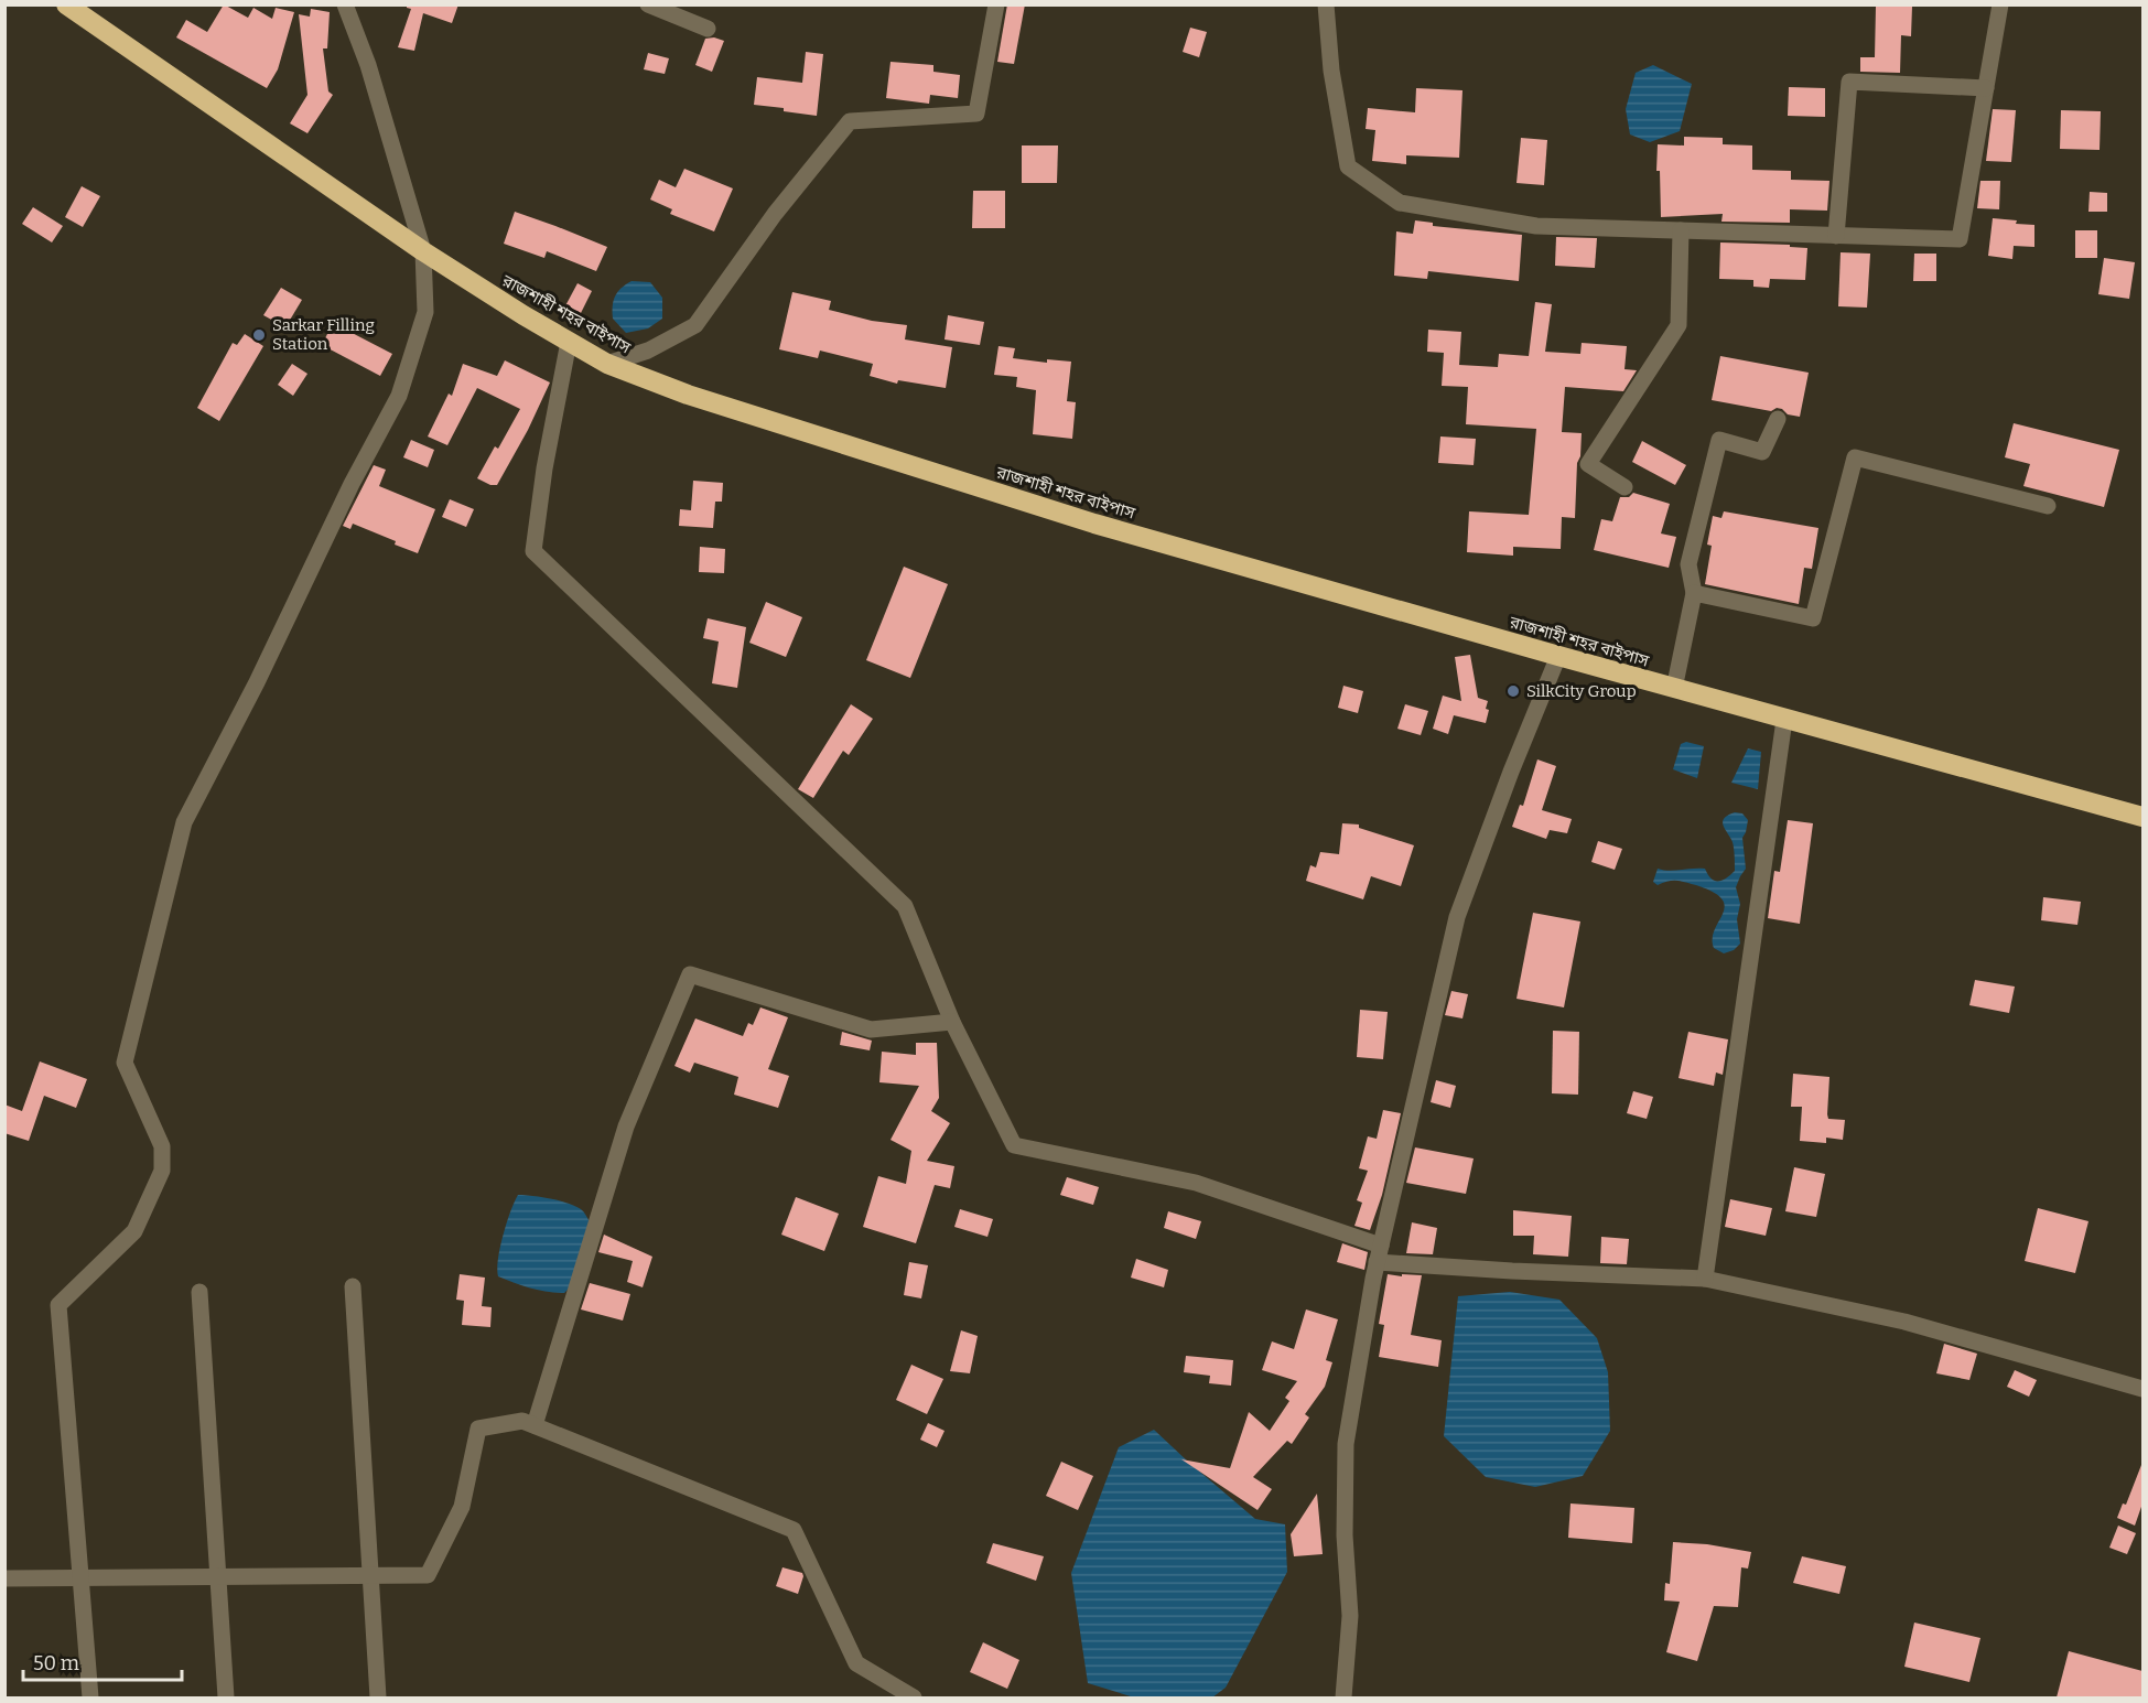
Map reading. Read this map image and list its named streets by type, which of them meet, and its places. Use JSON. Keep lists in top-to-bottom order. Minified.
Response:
{"streets":{"highway":["রাজশাহী শহর বাইপাস"]},"places":["Sarkar Filling Station","SilkCity Group"],"scale_bar":"50 m"}
